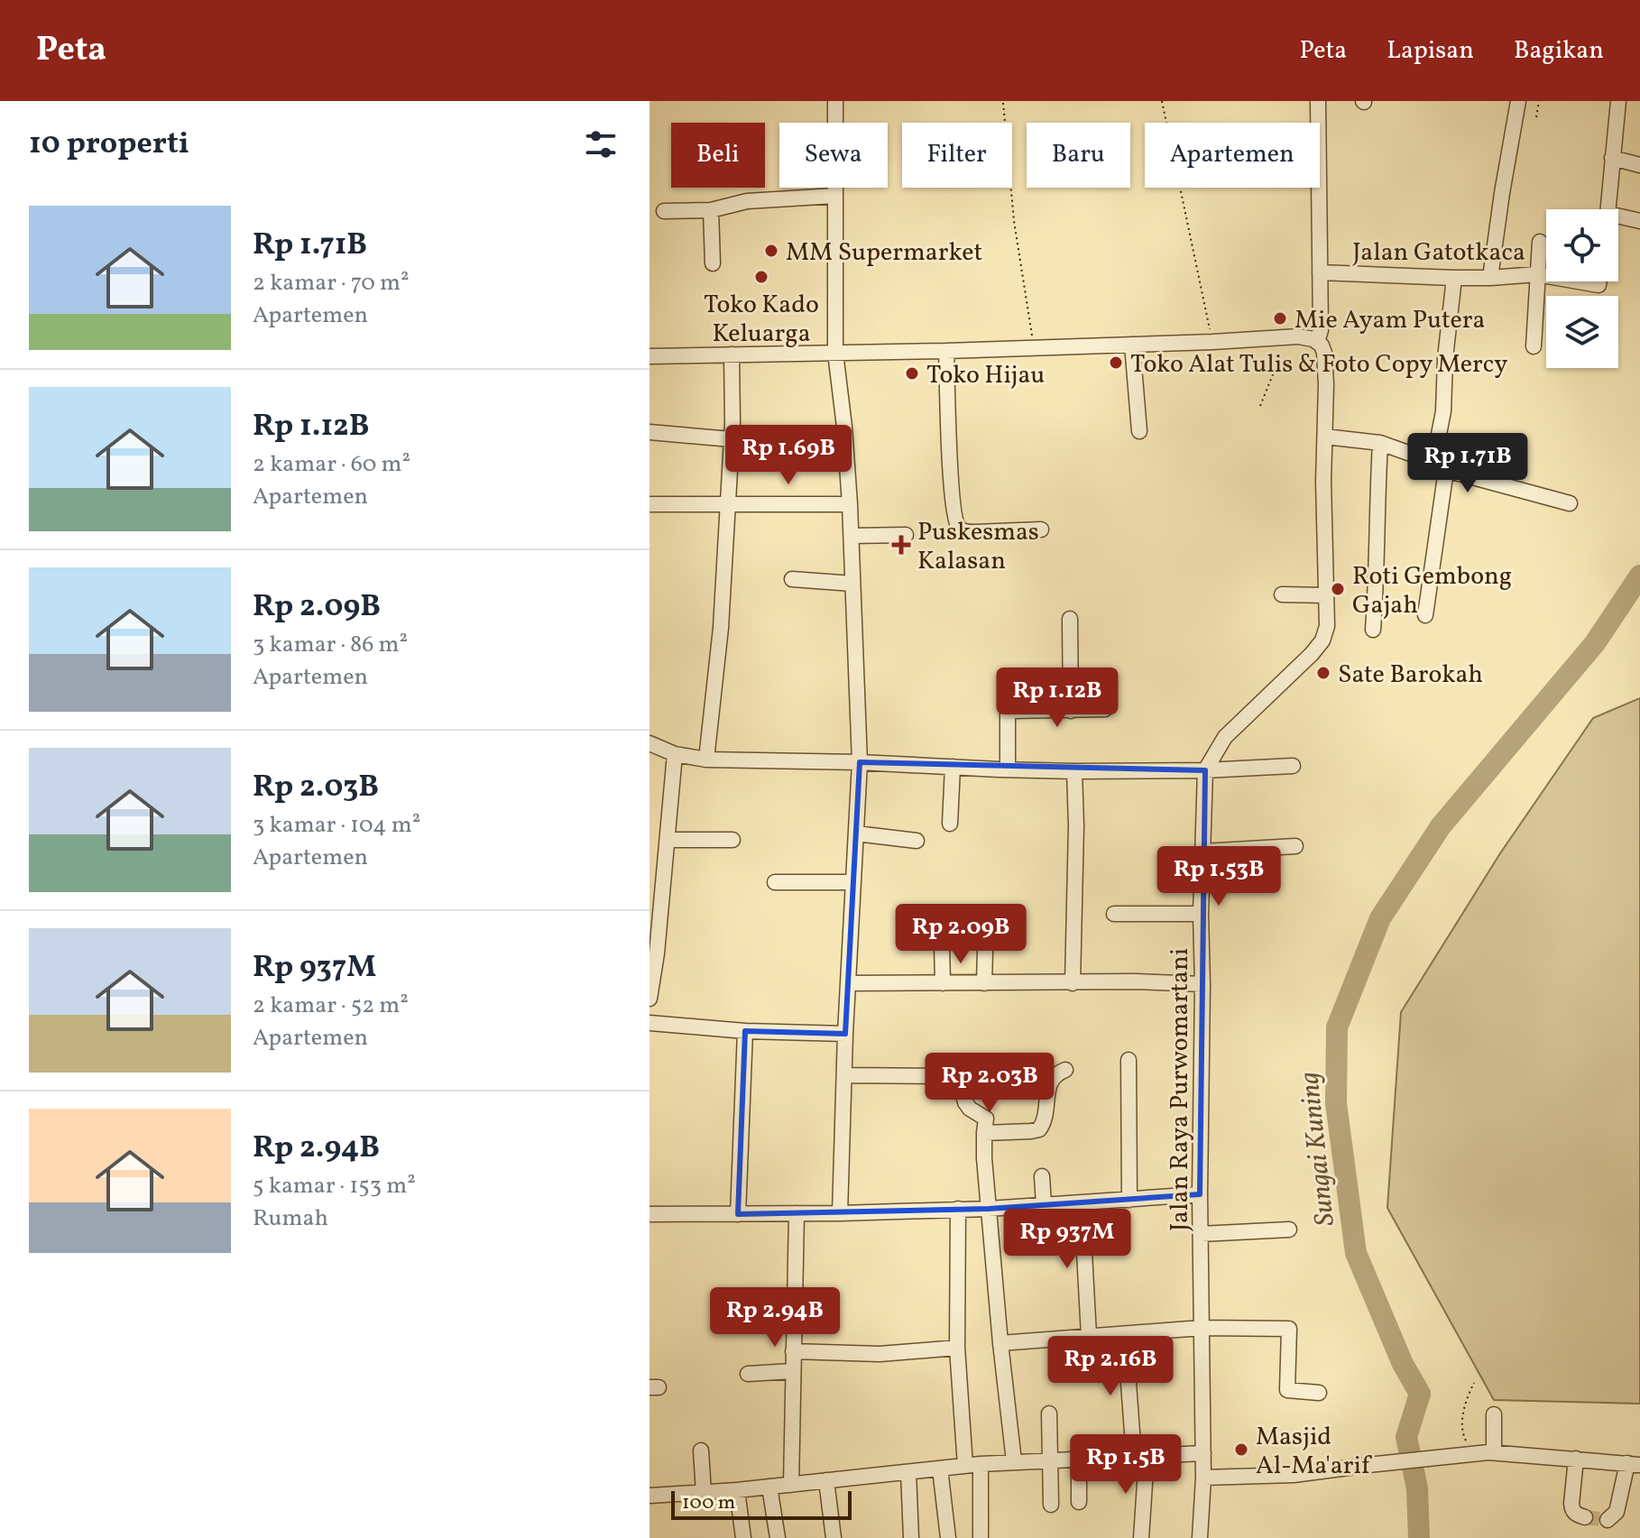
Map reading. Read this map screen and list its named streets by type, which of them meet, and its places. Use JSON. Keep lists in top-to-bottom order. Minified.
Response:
{"streets":{"street":["Jalan Gatotkaca","Jalan Raya Purwomartani"]},"crossings":[["Jalan Gatotkaca","Jalan Raya Purwomartani"]],"water":["Sungai Kuning"],"places":{"other":["MM Supermarket","Toko Kado Keluarga","Mie Ayam Putera","Toko Alat Tulis & Foto Copy Mercy","Toko Hijau","Roti Gembong Gajah","Sate Barokah","Masjid Al-Ma'arif"],"health":["Puskesmas Kalasan"]},"scale_bar":"100 m","page":{"header":"Peta","nav":["Peta","Lapisan","Bagikan"],"heading":"10 properti","chip":["Beli","Sewa","Filter","Baru","Apartemen"],"list":[{"name":"Rp 1.71B","note":"2 kamar · 70 m² · Apartemen"},{"name":"Rp 1.12B","note":"2 kamar · 60 m² · Apartemen"},{"name":"Rp 2.09B","note":"3 kamar · 86 m² · Apartemen"},{"name":"Rp 2.03B","note":"3 kamar · 104 m² · Apartemen"},{"name":"Rp 937M","note":"2 kamar · 52 m² · Apartemen"},{"name":"Rp 2.94B","note":"5 kamar · 153 m² · Rumah"}],"price":["Rp 1.69B","Rp 1.71B","Rp 1.12B","Rp 1.53B","Rp 2.09B","Rp 2.03B","Rp 937M","Rp 2.94B","Rp 2.16B","Rp 1.5B"],"scale":"100 m"}}
